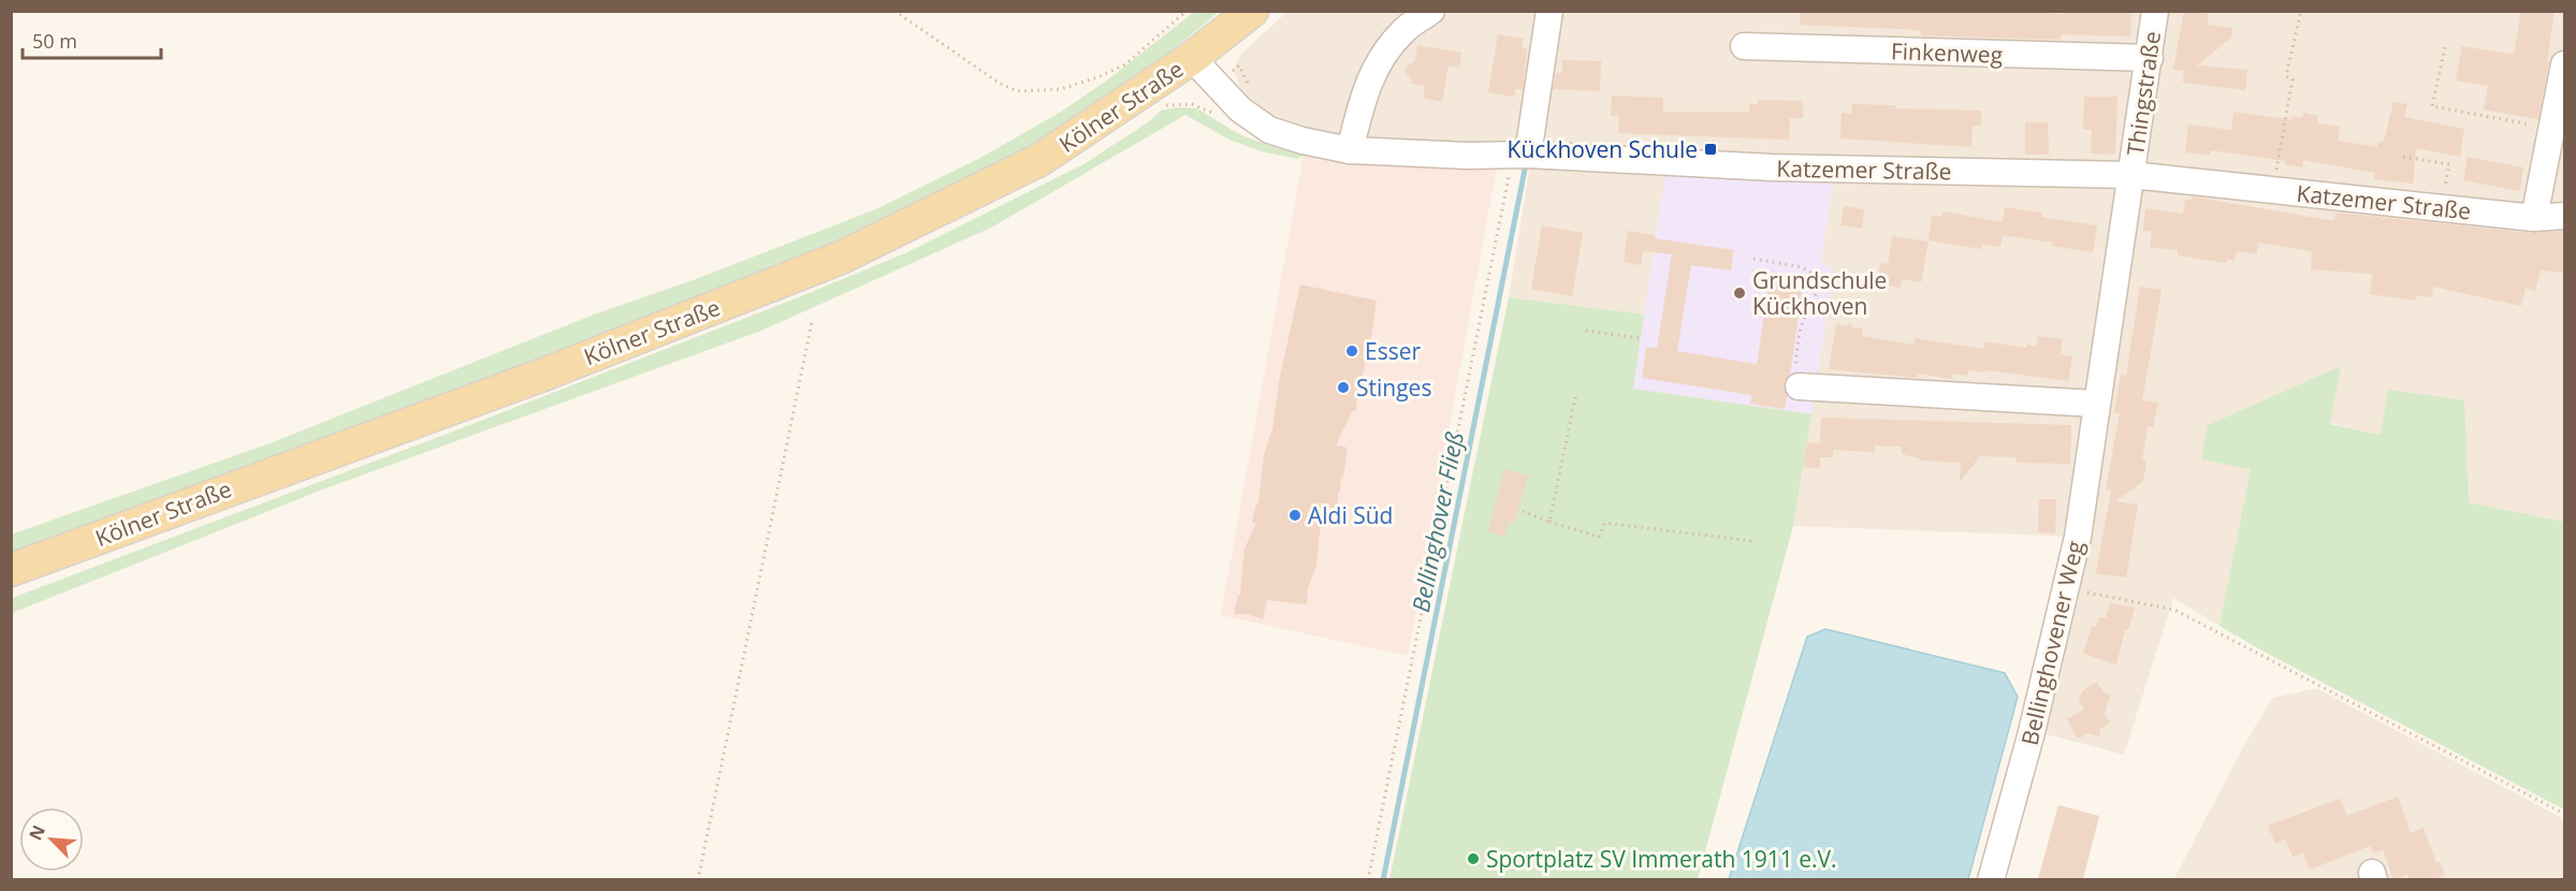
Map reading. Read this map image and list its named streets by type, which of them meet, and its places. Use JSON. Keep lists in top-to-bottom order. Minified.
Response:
{"streets":{"main road":["Kölner Straße"],"street":["Finkenweg","Thingstraße","Katzemer Straße","Bellinghovener Weg"]},"crossings":[["Finkenweg","Thingstraße"],["Thingstraße","Katzemer Straße"],["Thingstraße","Bellinghovener Weg"],["Kölner Straße","Katzemer Straße"],["Katzemer Straße","Bellinghovener Weg"]],"water":["Bellinghover Fließ"],"places":{"transit":["Kückhoven Schule"],"other":["Grundschule Kückhoven","Esser","Stinges","Aldi Süd","Sportplatz SV Immerath 1911 e.V."]},"scale_bar":"50 m","north":"top left"}
